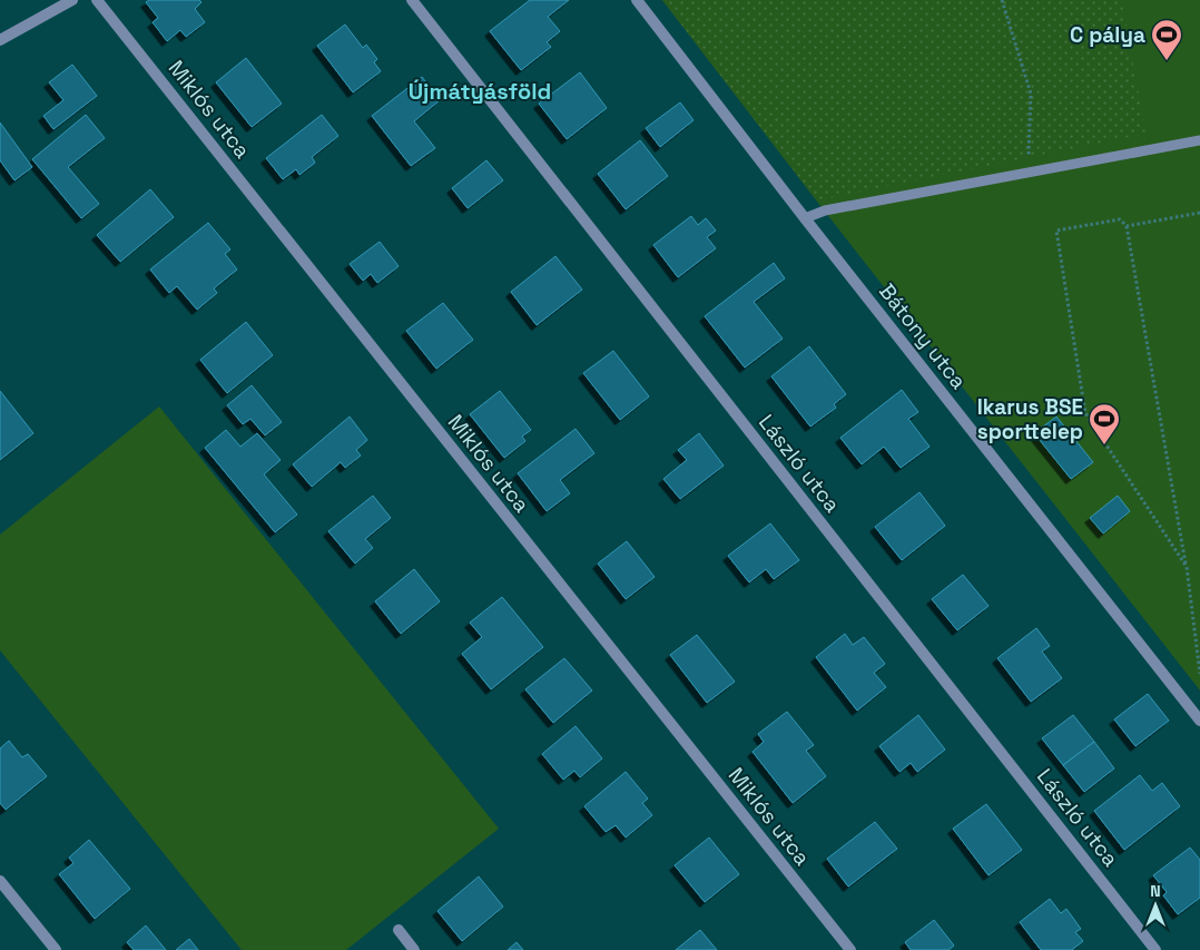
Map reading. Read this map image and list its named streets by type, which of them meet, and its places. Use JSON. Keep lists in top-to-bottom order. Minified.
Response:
{"streets":{"street":["Miklós utca","Bátony utca","László utca"]},"districts":["Újmátyásföld"],"places":{"sports":["C pálya","Ikarus BSE sporttelep"]},"north":"top"}
